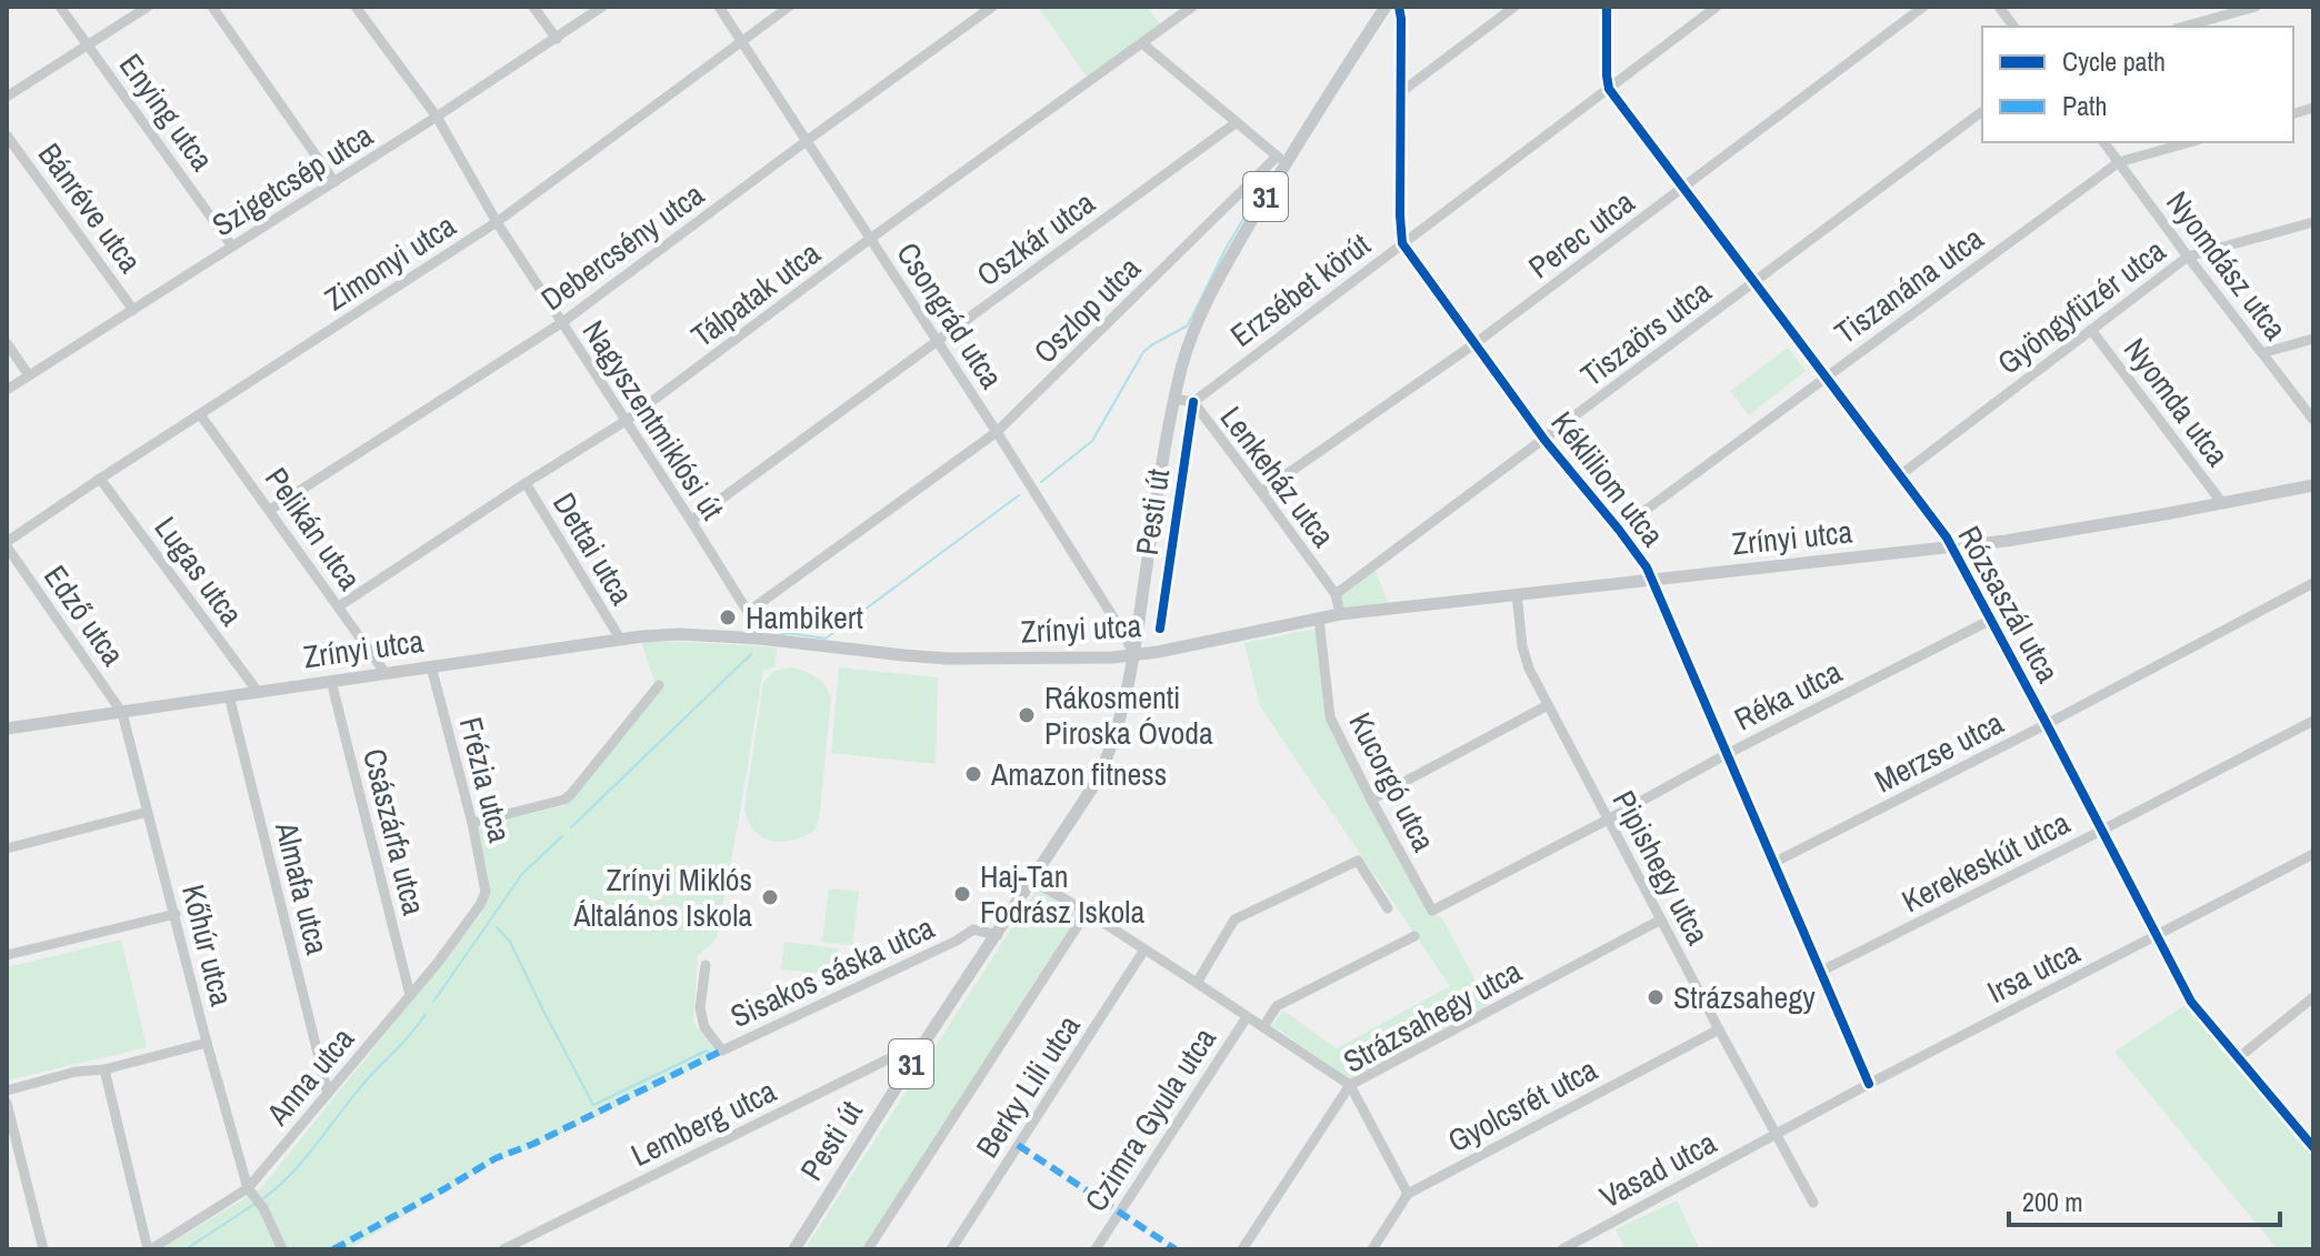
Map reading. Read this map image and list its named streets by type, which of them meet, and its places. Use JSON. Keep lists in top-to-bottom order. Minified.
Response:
{"streets":{"main road":["31","Pesti út","Zrínyi utca"],"street":["Enying utca","Szigetcsép utca","Bánréve utca","Perec utca","Oszkár utca","Debercsény utca","Zimonyi utca","Nyomdász utca","Tiszanána utca","Erzsébet körút","Tálpatak utca","Gyöngyfüzér utca","Oszlop utca","Csongrád utca","Tiszaörs utca","Nyomda utca","Nagyszentmiklósi út","Lenkeház utca","Kékliliom utca","Pelikán utca","Dettai utca","Lugas utca","Rózsaszál utca","Edző utca","Réka utca","Merzse utca","Frézia utca","Kucorgó utca","Császárfa utca","Kerekeskút utca","Pipishegy utca","Almafa utca","Kőhúr utca","Sisakos sáska utca","Irsa utca","Strázsahegy utca","Anna utca","Berky Lili utca","Gyolcsrét utca","Czimra Gyula utca","Lemberg utca","Vasad utca"]},"crossings":[["Enying utca","Szigetcsép utca"],["Szigetcsép utca","Bánréve utca"],["Szigetcsép utca","Nagyszentmiklósi út"],["Perec utca","Lenkeház utca"],["Perec utca","Kékliliom utca"],["Perec utca","Rózsaszál utca"],["Oszkár utca","Csongrád utca"],["Oszkár utca","Nagyszentmiklósi út"],["Debercsény utca","Csongrád utca"],["Debercsény utca","Nagyszentmiklósi út"],["Debercsény utca","Pelikán utca"],["Zimonyi utca","Csongrád utca"],["Zimonyi utca","Nagyszentmiklósi út"],["Zimonyi utca","Pelikán utca"],["Zimonyi utca","Lugas utca"],["Zimonyi utca","Edző utca"],["Nyomdász utca","Tiszanána utca"],["Nyomdász utca","Gyöngyfüzér utca"],["Tiszanána utca","Kékliliom utca"],["Tiszanána utca","Rózsaszál utca"],["Erzsébet körút","Lenkeház utca"],["Erzsébet körút","Kékliliom utca"],["Erzsébet körút","Pesti út"],["Erzsébet körút","Rózsaszál utca"],["Tálpatak utca","Csongrád utca"],["Tálpatak utca","Nagyszentmiklósi út"],["Tálpatak utca","Pelikán utca"],["Tálpatak utca","Dettai utca"],["Gyöngyfüzér utca","Nyomda utca"],["Gyöngyfüzér utca","Rózsaszál utca"],["Oszlop utca","Csongrád utca"],["Oszlop utca","Nagyszentmiklósi út"],["Oszlop utca","Pesti út"],["Csongrád utca","Pesti út"],["Csongrád utca","Zrínyi utca"],["Tiszaörs utca","Lenkeház utca"],["Tiszaörs utca","Kékliliom utca"],["Tiszaörs utca","Rózsaszál utca"],["Nyomda utca","Zrínyi utca"],["Nagyszentmiklósi út","Zrínyi utca"],["Lenkeház utca","Pesti út"],["Kékliliom utca","Zrínyi utca"],["Kékliliom utca","Réka utca"],["Kékliliom utca","Merzse utca"],["Kékliliom utca","Kerekeskút utca"],["Kékliliom utca","Irsa utca"],["Pesti út","Zrínyi utca"],["Pesti út","Sisakos sáska utca"],["Pesti út","Lemberg utca"],["Pelikán utca","Zrínyi utca"],["Zrínyi utca","Dettai utca"],["Zrínyi utca","Lugas utca"],["Zrínyi utca","Rózsaszál utca"],["Zrínyi utca","Edző utca"],["Zrínyi utca","Frézia utca"],["Zrínyi utca","Kucorgó utca"],["Zrínyi utca","Császárfa utca"],["Zrínyi utca","Pipishegy utca"],["Zrínyi utca","Almafa utca"],["Zrínyi utca","Kőhúr utca"],["Rózsaszál utca","Réka utca"],["Rózsaszál utca","Merzse utca"],["Rózsaszál utca","Kerekeskút utca"],["Rózsaszál utca","Irsa utca"],["Edző utca","Kőhúr utca"],["Réka utca","Kucorgó utca"],["Réka utca","Pipishegy utca"],["Frézia utca","Anna utca"],["Császárfa utca","Anna utca"],["Pipishegy utca","Irsa utca"],["Pipishegy utca","Strázsahegy utca"],["Pipishegy utca","Gyolcsrét utca"],["Pipishegy utca","Vasad utca"],["Almafa utca","Anna utca"],["Kőhúr utca","Anna utca"],["Irsa utca","Vasad utca"]],"places":["Hambikert","Rákosmenti Piroska Óvoda","Amazon fitness","Haj-Tan Fodrász Iskola","Zrínyi Miklós Általános Iskola","Strázsahegy"],"legend":["Cycle path","Path"],"scale_bar":"200 m"}
